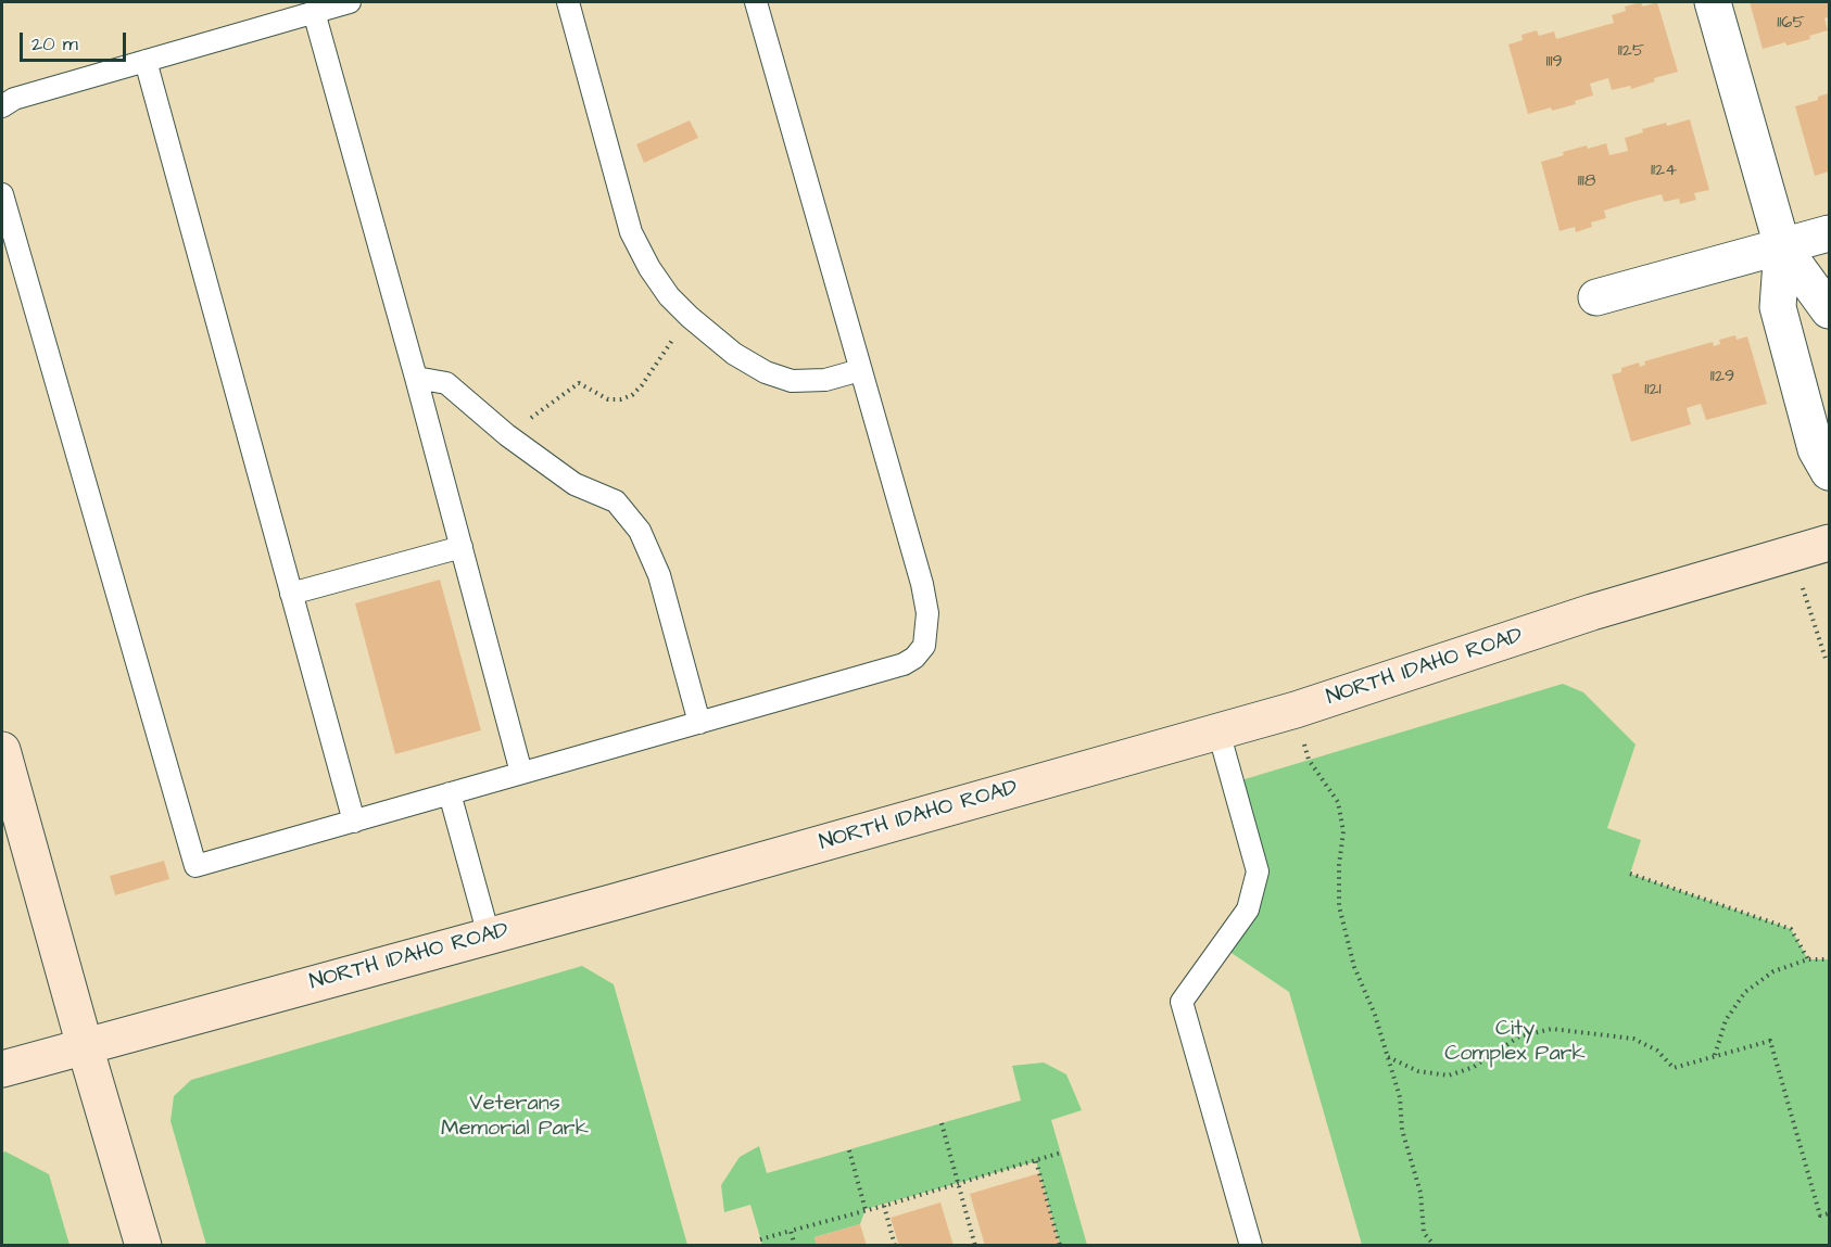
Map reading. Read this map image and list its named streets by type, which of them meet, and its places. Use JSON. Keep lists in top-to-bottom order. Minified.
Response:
{"streets":{"street":["NORTH IDAHO ROAD"]},"parks":["City Complex Park","Veterans Memorial Park"],"house_numbers":["1165","1125","1119","1124","1118","1129","1121"],"scale_bar":"20 m"}
